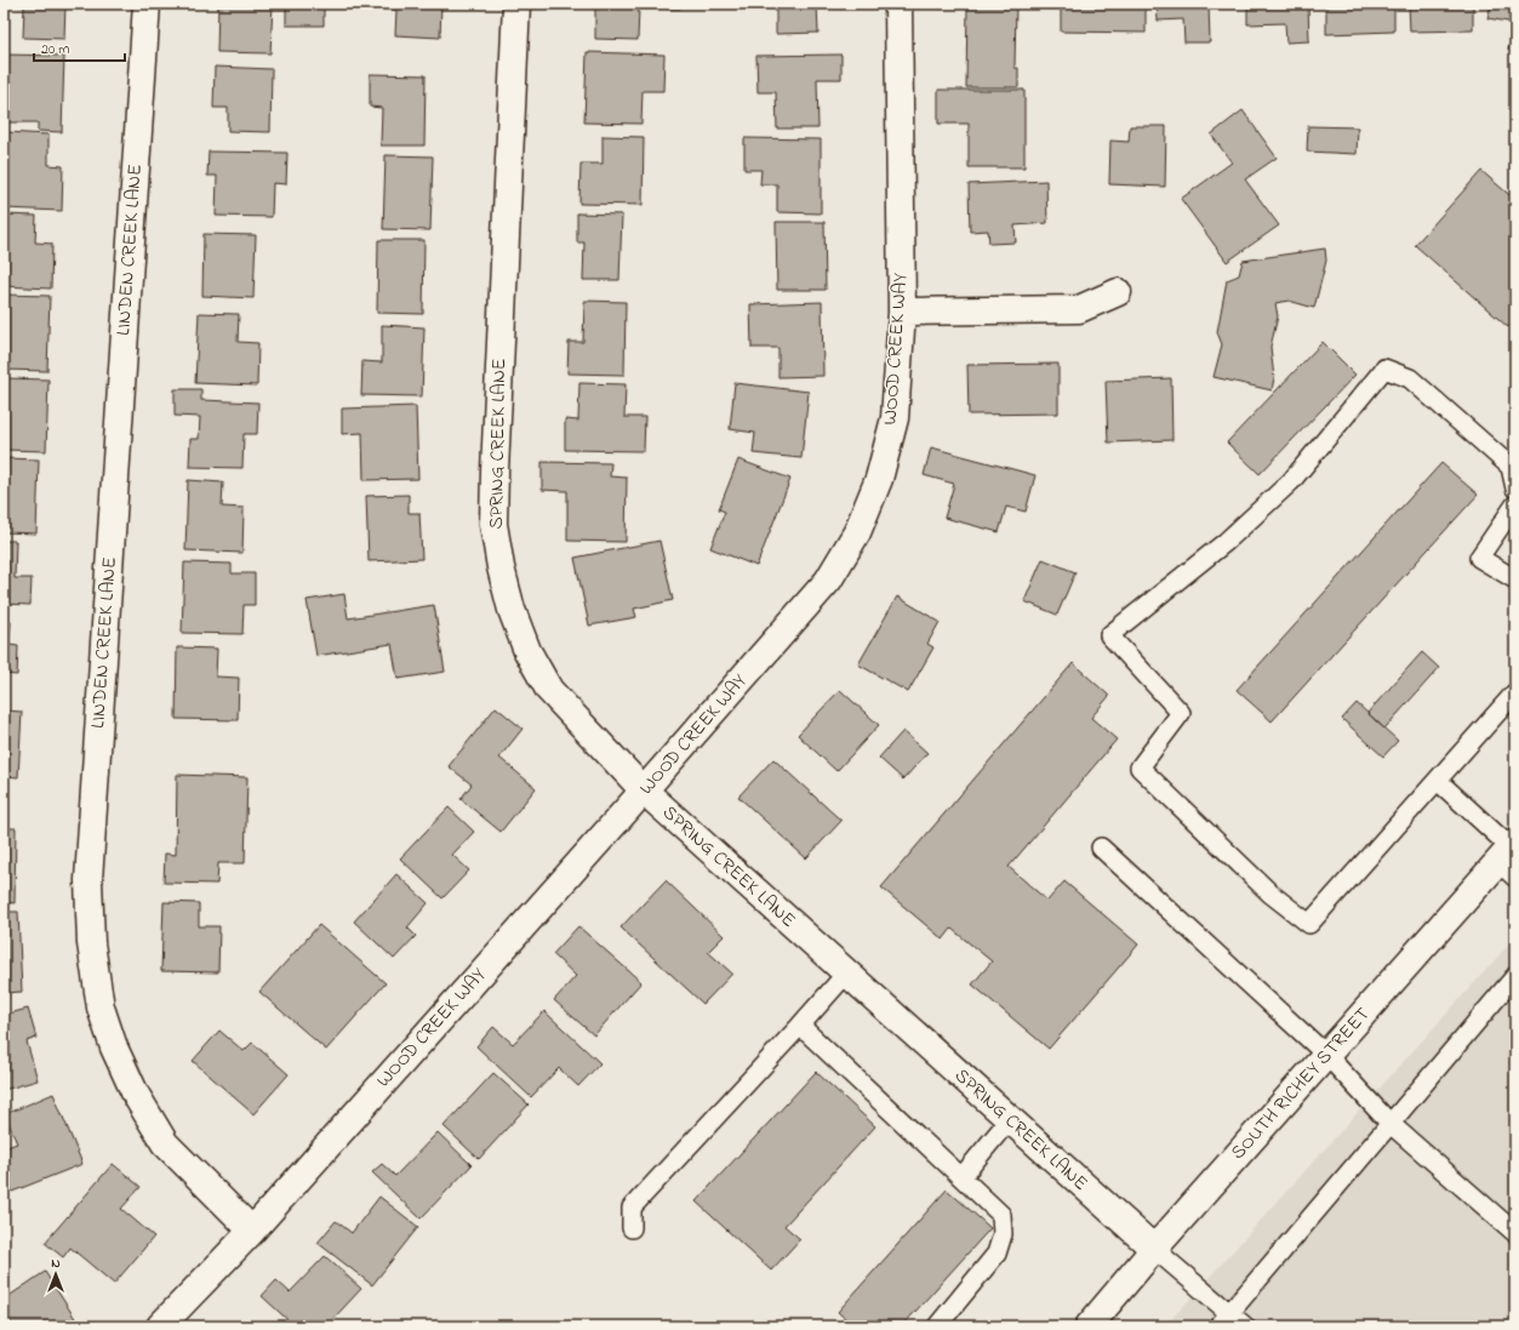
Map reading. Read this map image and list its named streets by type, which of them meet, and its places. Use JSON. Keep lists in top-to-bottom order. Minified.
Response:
{"streets":{"street":["LINDEN CREEK LANE","WOOD CREEK WAY","SPRING CREEK LANE","SOUTH RICHEY STREET"]},"crossings":[["LINDEN CREEK LANE","WOOD CREEK WAY"],["WOOD CREEK WAY","SPRING CREEK LANE"],["SPRING CREEK LANE","SOUTH RICHEY STREET"]],"scale_bar":"20 m","north":"top"}
